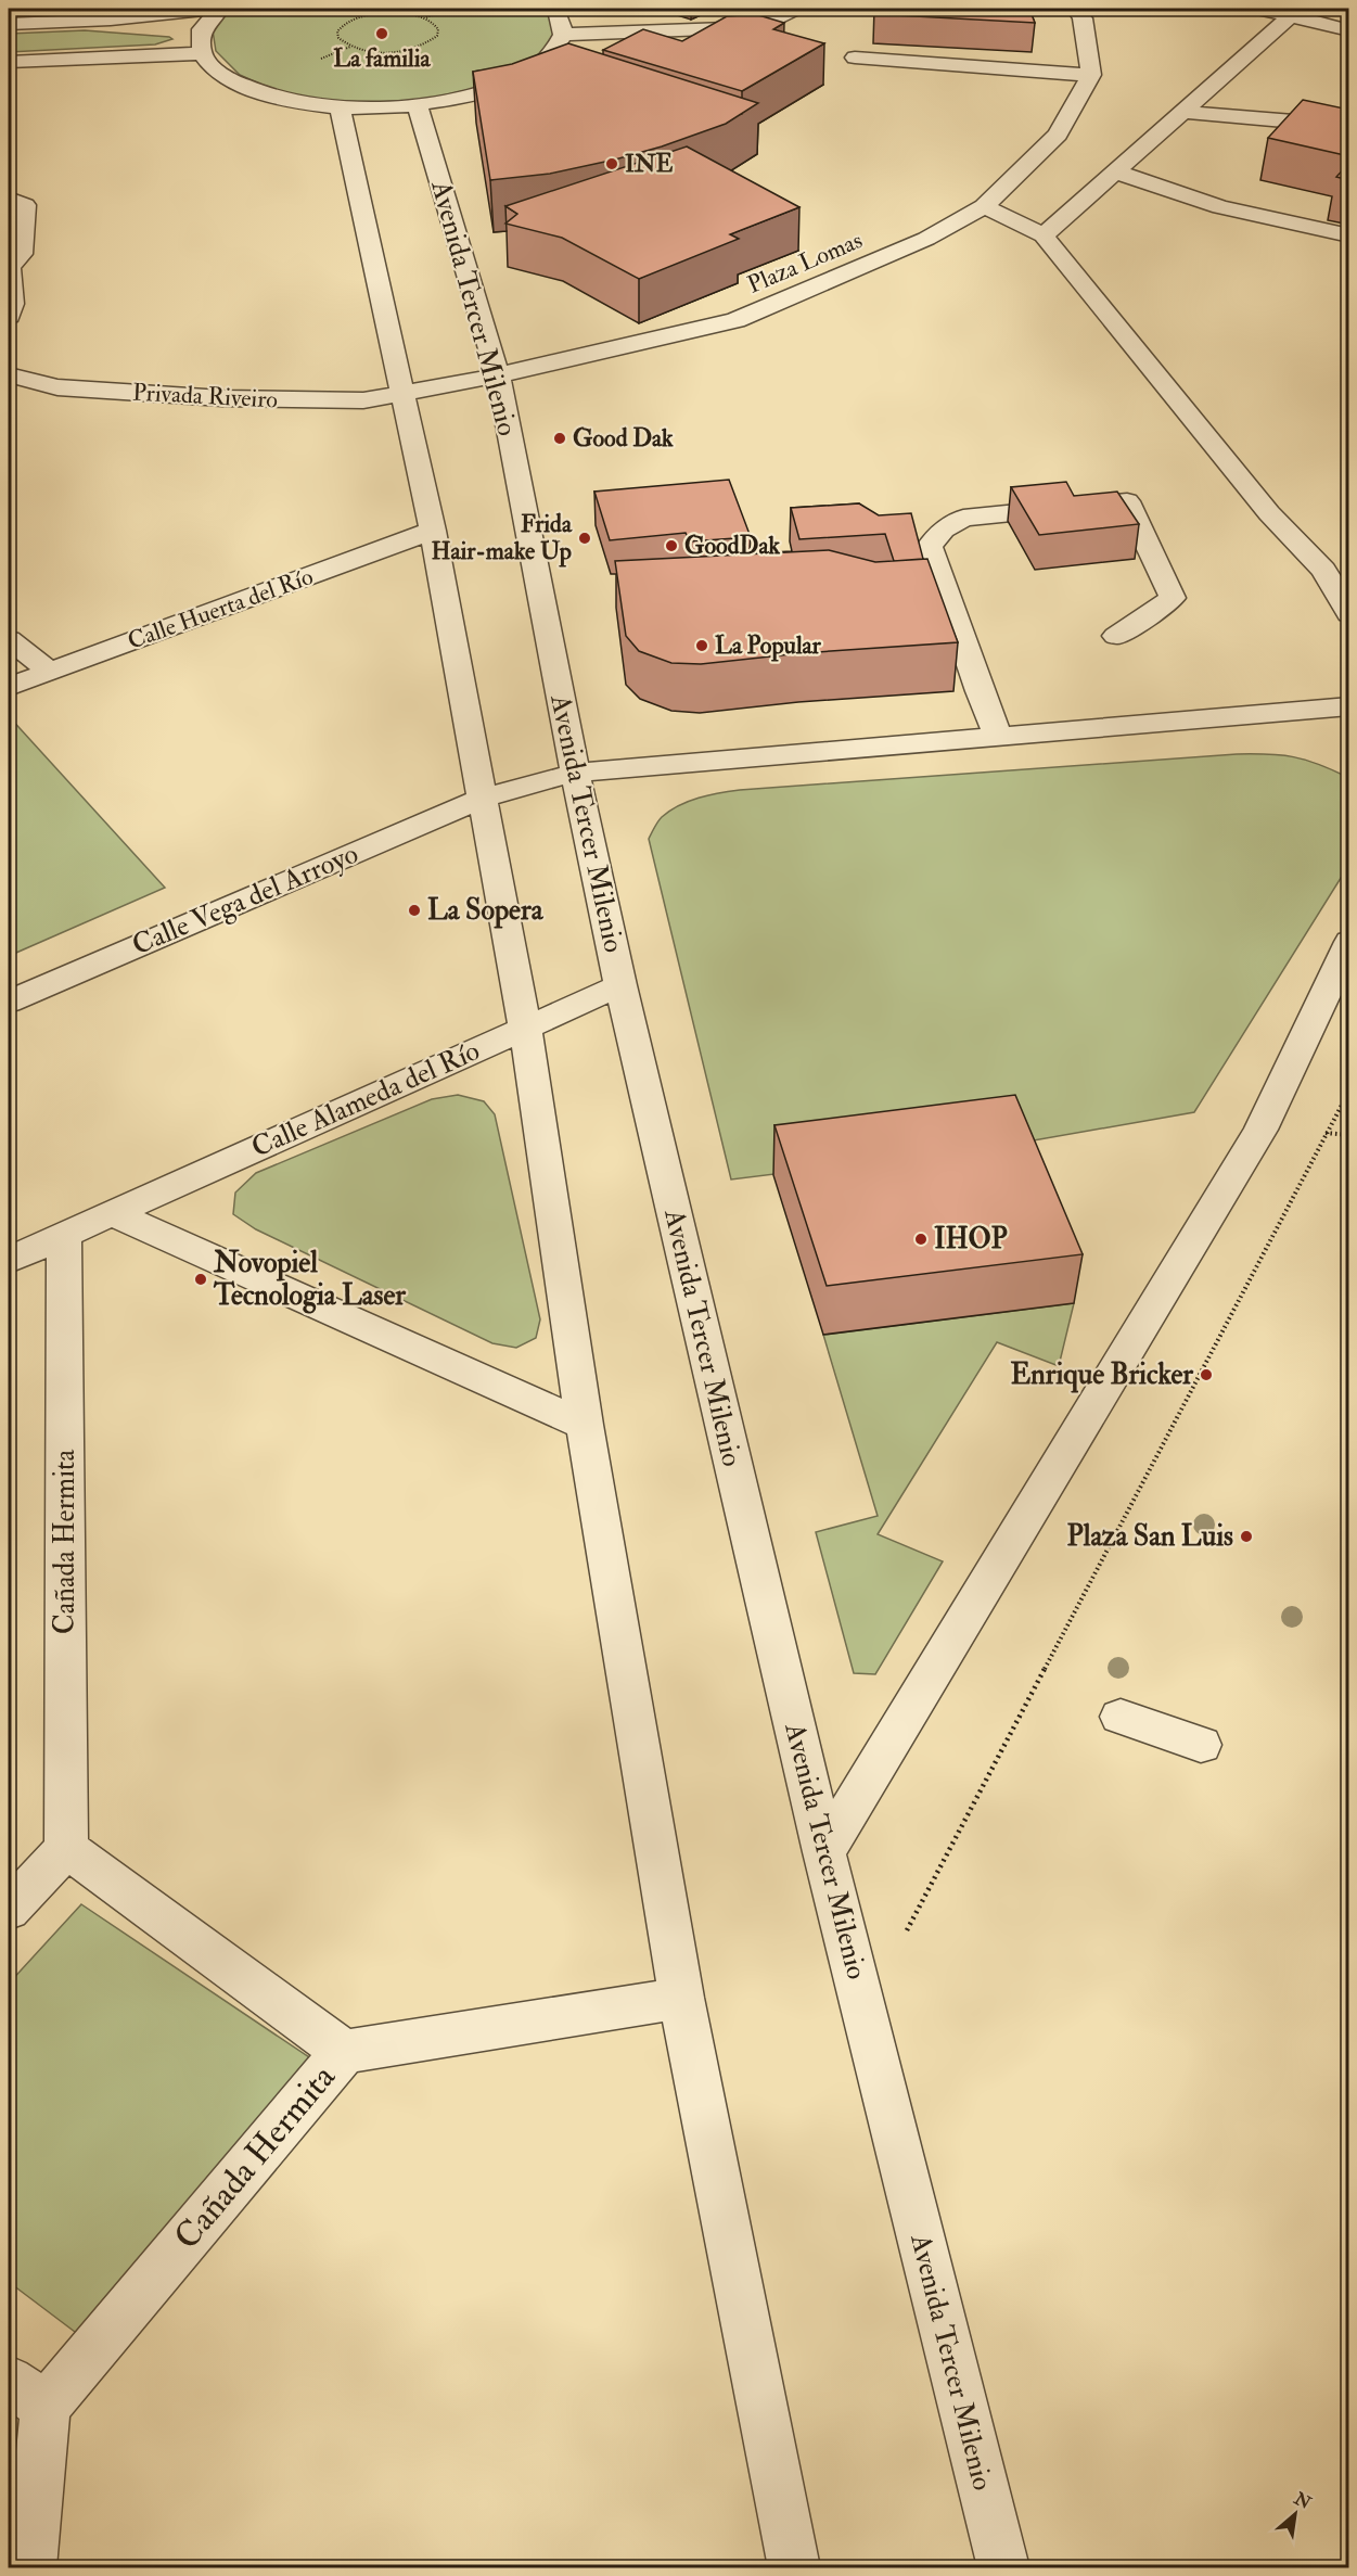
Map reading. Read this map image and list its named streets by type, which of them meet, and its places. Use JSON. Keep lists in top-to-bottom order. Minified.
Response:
{"streets":{"street":["Plaza Lomas","Avenida Tercer Milenio","Privada Riveiro","Calle Huerta del Río","Calle Vega del Arroyo","Calle Alameda del Río","Cañada Hermita"]},"crossings":[["Plaza Lomas","Avenida Tercer Milenio"],["Plaza Lomas","Privada Riveiro"],["Avenida Tercer Milenio","Calle Vega del Arroyo"],["Avenida Tercer Milenio","Calle Alameda del Río"],["Calle Alameda del Río","Cañada Hermita"]],"places":["La familia","INE","Good Dak","Frida Hair-make Up","GoodDak","La Popular","La Sopera","IHOP","Novopiel Tecnologia Laser","Enrique Bricker","Plaza San Luis"],"north":"top right"}
